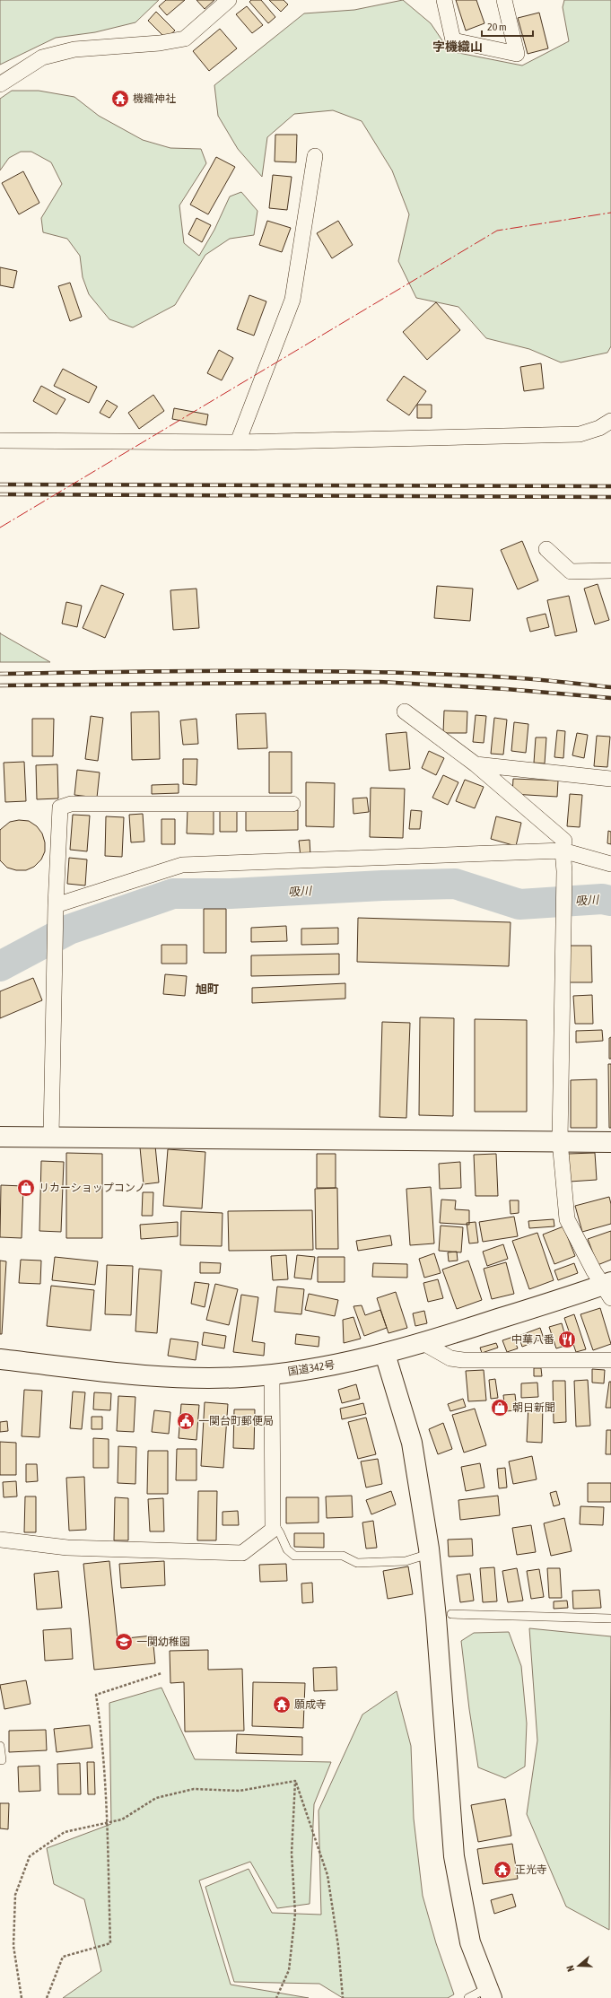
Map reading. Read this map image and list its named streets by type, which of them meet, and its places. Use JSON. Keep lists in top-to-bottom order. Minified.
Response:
{"streets":{"main road":["国道342号"]},"districts":["字機織山","旭町"],"water":["吸川"],"places":{"temple":["機織神社","願成寺","正光寺"],"shop":["リカーショップコンノ","朝日新聞"],"restaurant":["中華八番"],"public building":["一関台町郵便局"],"school or university":["一関幼稚園"]},"scale_bar":"20 m","north":"left"}
